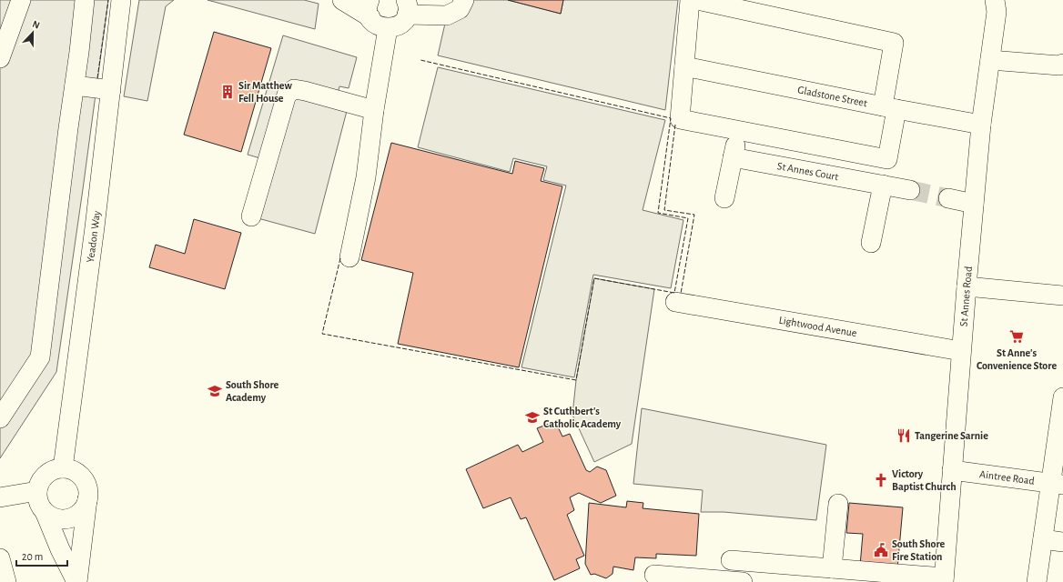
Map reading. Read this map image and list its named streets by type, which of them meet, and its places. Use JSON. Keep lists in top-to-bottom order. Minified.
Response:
{"streets":{"street":["Gladstone Street","St Annes Court","Yeadon Way","St Annes Road","Lightwood Avenue","Aintree Road"]},"crossings":[["Gladstone Street","St Annes Road"],["St Annes Road","Lightwood Avenue"],["St Annes Road","Aintree Road"]],"places":{"building":["Sir Matthew Fell House"],"supermarket":["St Anne's Convenience Store"],"school or university":["South Shore Academy","St Cuthbert's Catholic Academy"],"restaurant":["Tangerine Sarnie"],"church":["Victory Baptist Church"],"public building":["South Shore Fire Station"]},"scale_bar":"20 m","north":"top"}
